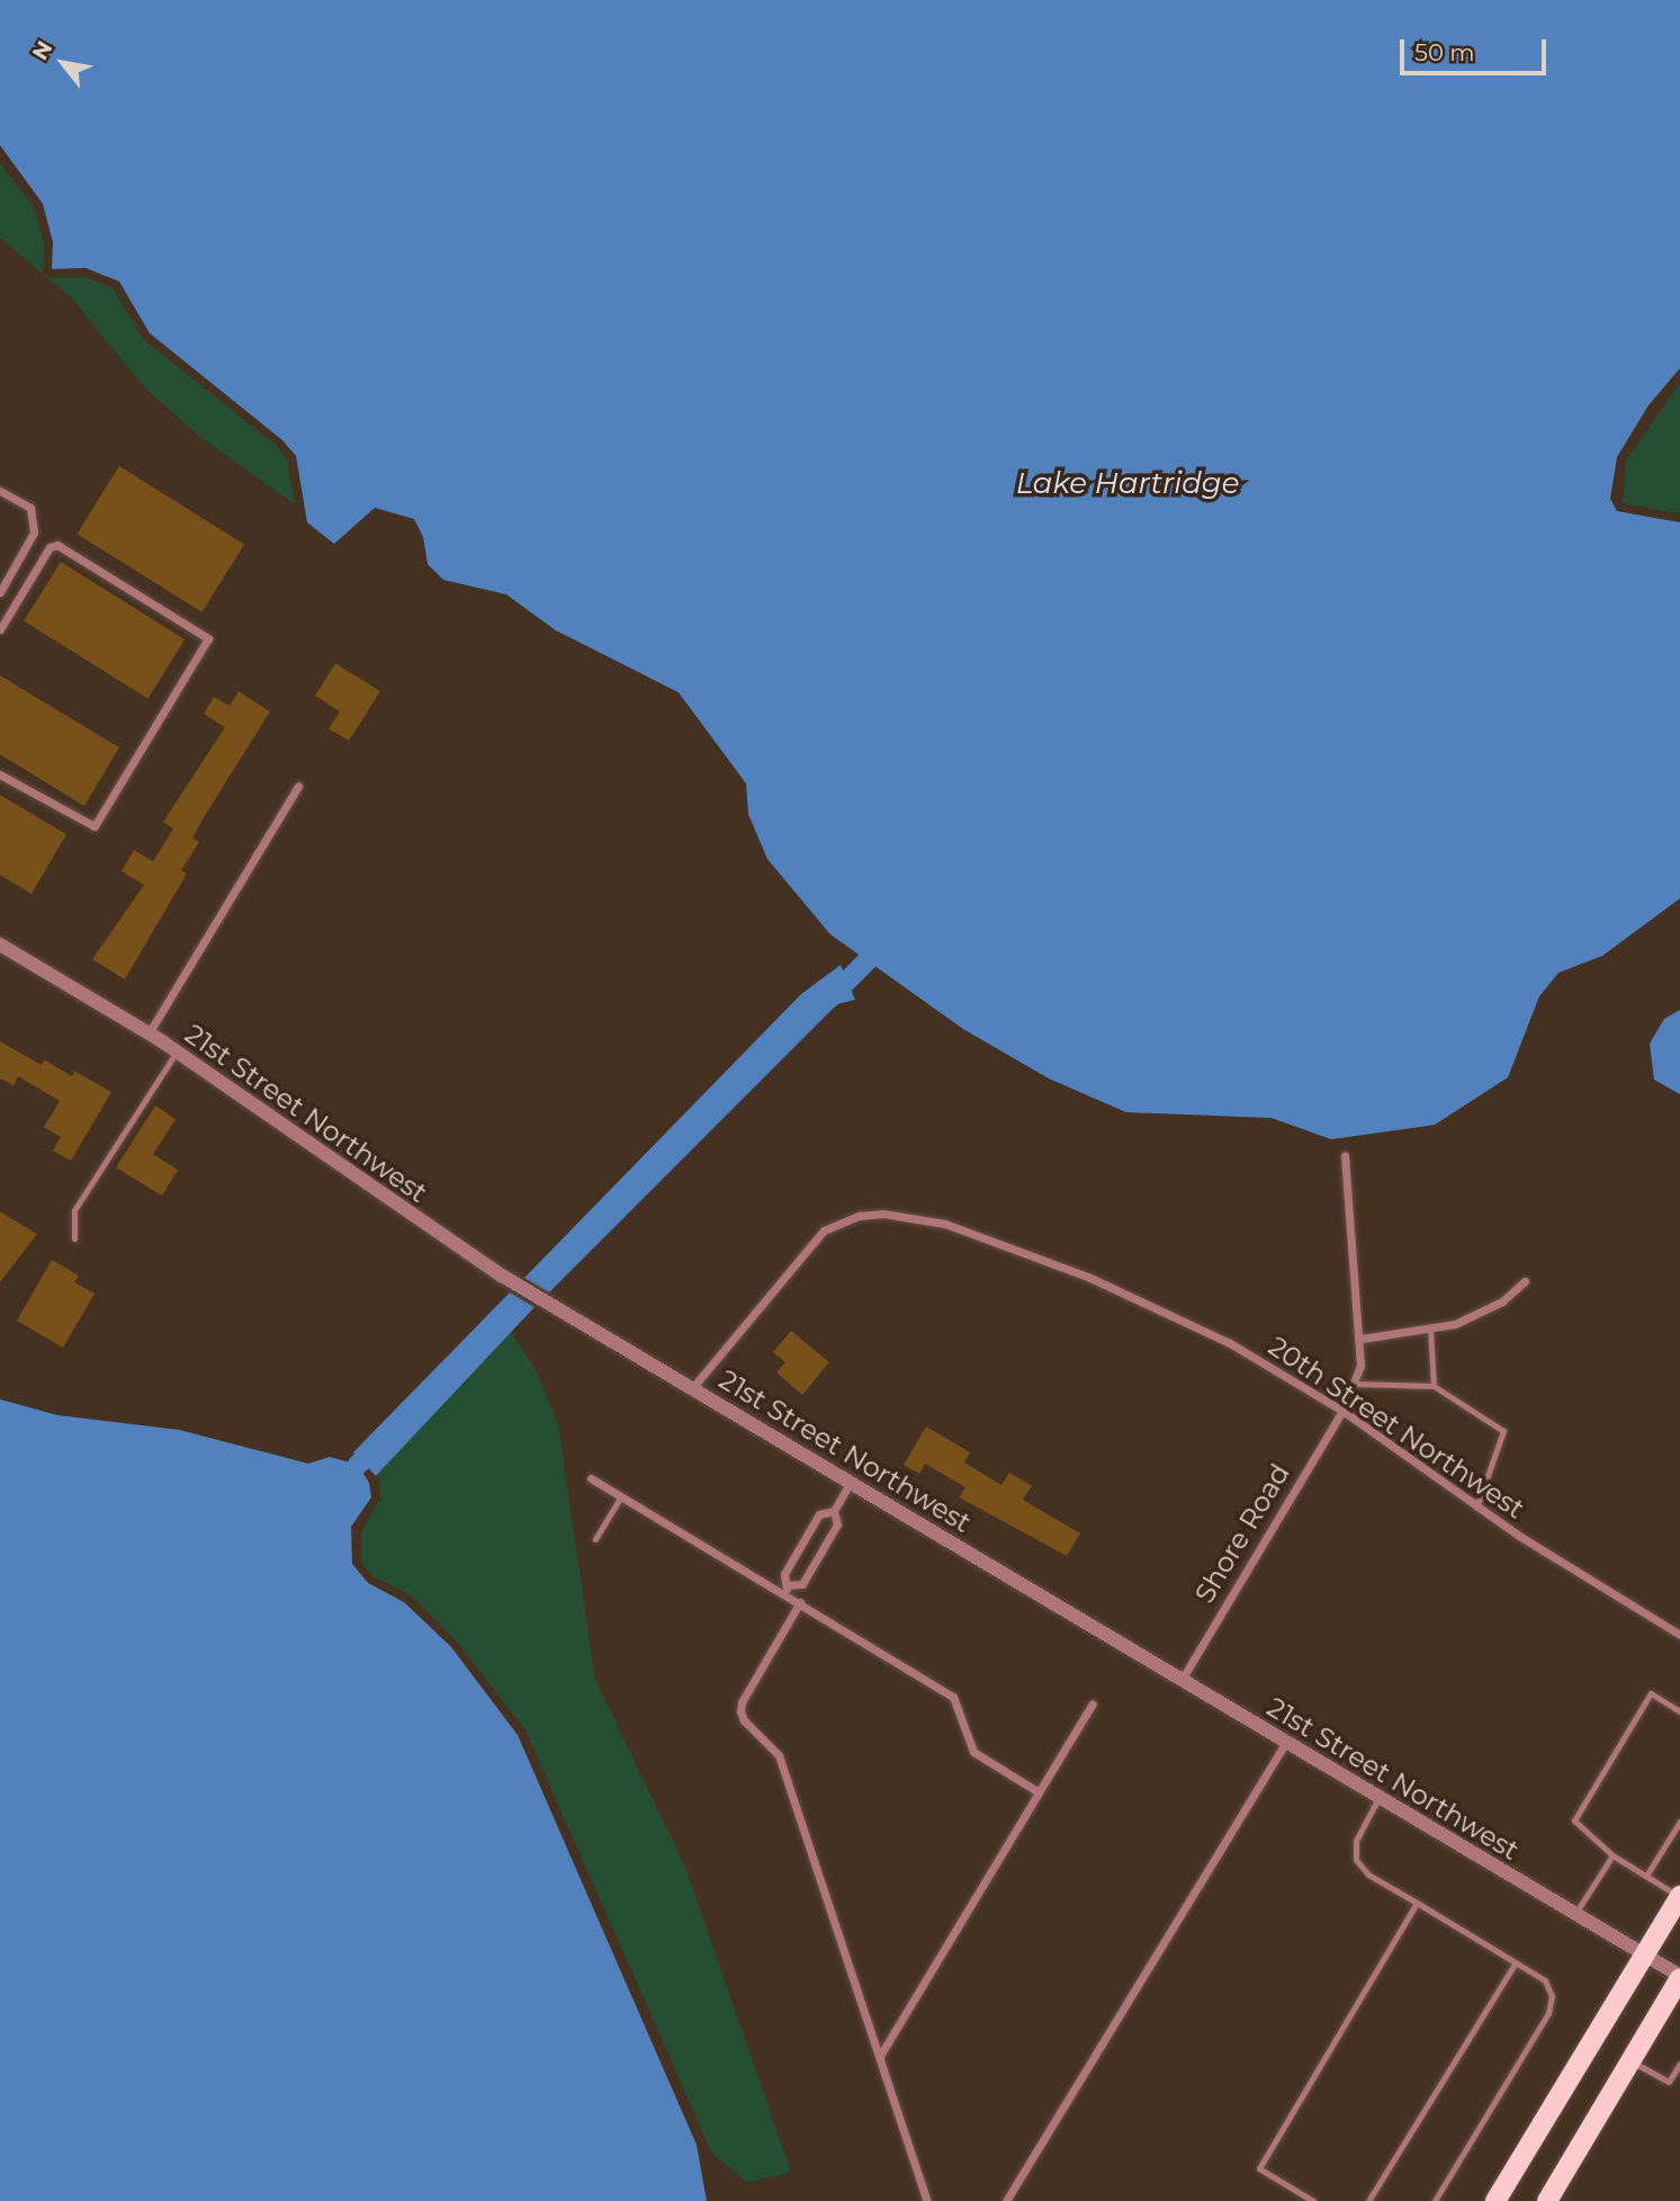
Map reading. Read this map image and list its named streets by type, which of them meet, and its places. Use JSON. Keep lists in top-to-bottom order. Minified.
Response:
{"streets":{"street":["21st Street Northwest","20th Street Northwest","Shore Road"]},"crossings":[["21st Street Northwest","20th Street Northwest"],["21st Street Northwest","Shore Road"],["20th Street Northwest","Shore Road"]],"water":["Lake Hartridge"],"scale_bar":"50 m","north":"top left"}
